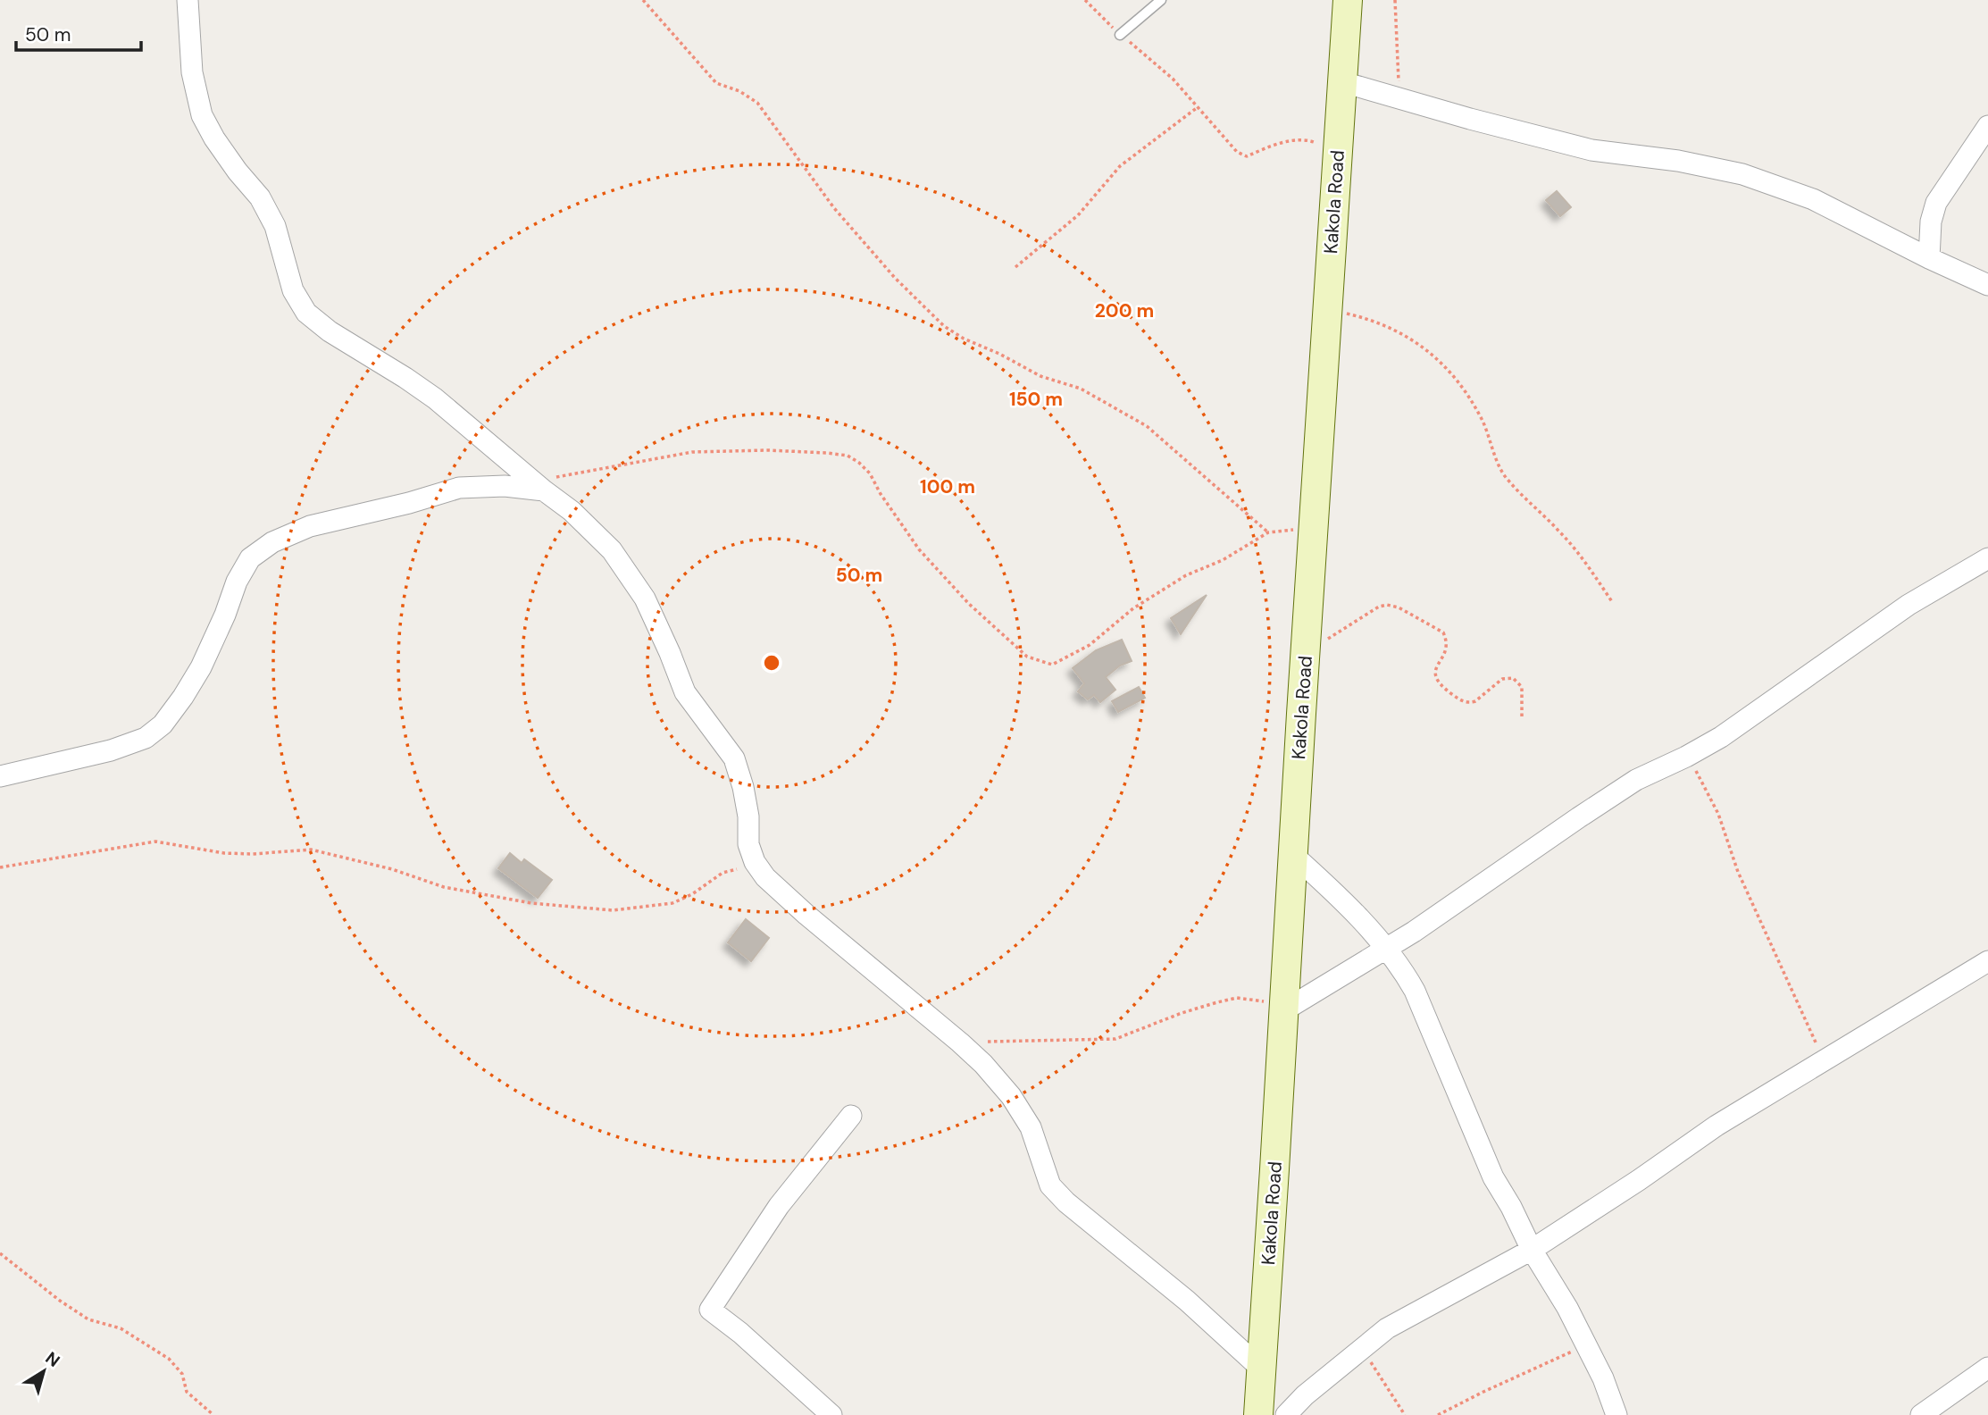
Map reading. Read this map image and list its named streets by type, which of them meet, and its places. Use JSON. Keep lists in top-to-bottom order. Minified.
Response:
{"streets":{"main road":["Kakola Road"]},"scale_bar":"50 m","north":"top right","rings":["200 m","150 m","100 m","50 m"]}
